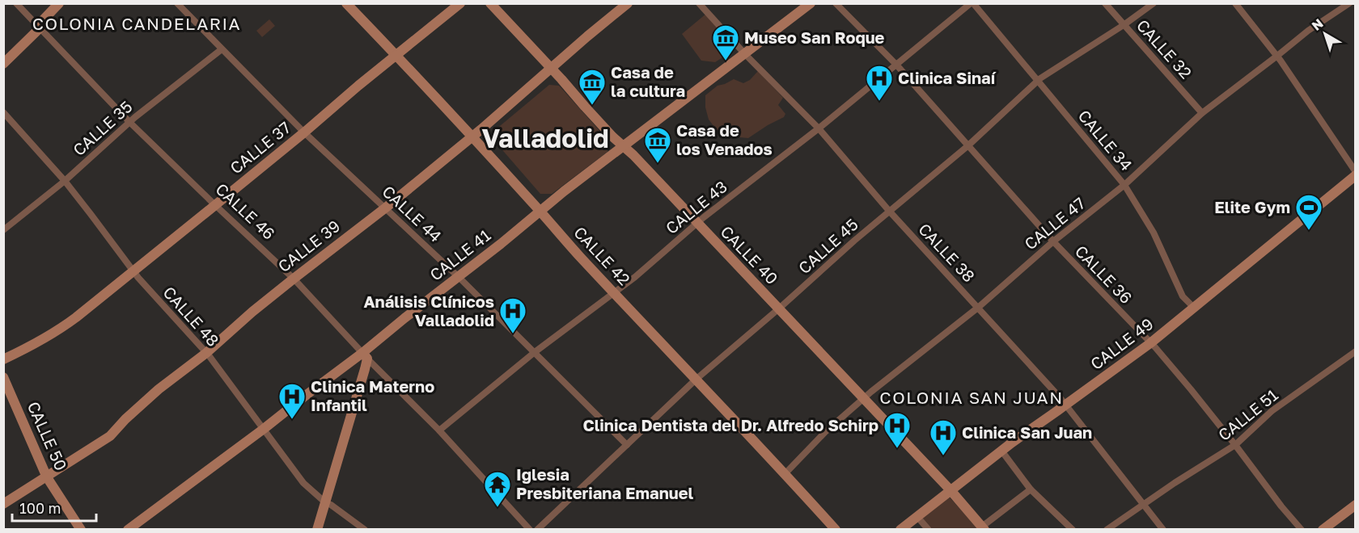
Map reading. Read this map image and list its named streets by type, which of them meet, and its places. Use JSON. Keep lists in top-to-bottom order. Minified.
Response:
{"streets":{"main road":["CALLE 37","CALLE 39","CALLE 41","CALLE 40","CALLE 42","CALLE 49","CALLE 50"],"street":["CALLE 32","CALLE 35","CALLE 34","CALLE 43","CALLE 46","CALLE 44","CALLE 47","CALLE 45","CALLE 38","CALLE 36","CALLE 48","CALLE 51"]},"crossings":[["CALLE 32","CALLE 47"],["CALLE 32","CALLE 45"],["CALLE 35","CALLE 46"],["CALLE 35","CALLE 44"],["CALLE 35","CALLE 48"],["CALLE 34","CALLE 43"],["CALLE 34","CALLE 47"],["CALLE 34","CALLE 45"],["CALLE 34","CALLE 49"],["CALLE 37","CALLE 46"],["CALLE 37","CALLE 44"],["CALLE 37","CALLE 42"],["CALLE 37","CALLE 48"],["CALLE 43","CALLE 46"],["CALLE 43","CALLE 44"],["CALLE 43","CALLE 38"],["CALLE 43","CALLE 40"],["CALLE 43","CALLE 42"],["CALLE 43","CALLE 36"],["CALLE 46","CALLE 39"],["CALLE 46","CALLE 41"],["CALLE 44","CALLE 39"],["CALLE 44","CALLE 45"],["CALLE 44","CALLE 41"],["CALLE 47","CALLE 38"],["CALLE 47","CALLE 40"],["CALLE 47","CALLE 42"],["CALLE 47","CALLE 36"],["CALLE 39","CALLE 40"],["CALLE 39","CALLE 42"],["CALLE 39","CALLE 48"],["CALLE 39","CALLE 50"],["CALLE 45","CALLE 38"],["CALLE 45","CALLE 40"],["CALLE 45","CALLE 42"],["CALLE 45","CALLE 36"],["CALLE 38","CALLE 41"],["CALLE 38","CALLE 49"],["CALLE 38","CALLE 51"],["CALLE 41","CALLE 40"],["CALLE 41","CALLE 42"],["CALLE 41","CALLE 48"],["CALLE 40","CALLE 49"],["CALLE 36","CALLE 49"],["CALLE 36","CALLE 51"]],"districts":["COLONIA CANDELARIA","Valladolid","COLONIA SAN JUAN"],"places":{"museum":["Museo San Roque","Casa de la cultura","Casa de los Venados"],"hospital":["Clinica Sinaí","Análisis Clínicos Valladolid","Clinica Materno Infantil","Clinica Dentista del Dr. Alfredo Schirp","Clinica San Juan"],"sports":["Elite Gym"],"temple":["Iglesia Presbiteriana Emanuel"]},"scale_bar":"100 m","north":"top left"}
